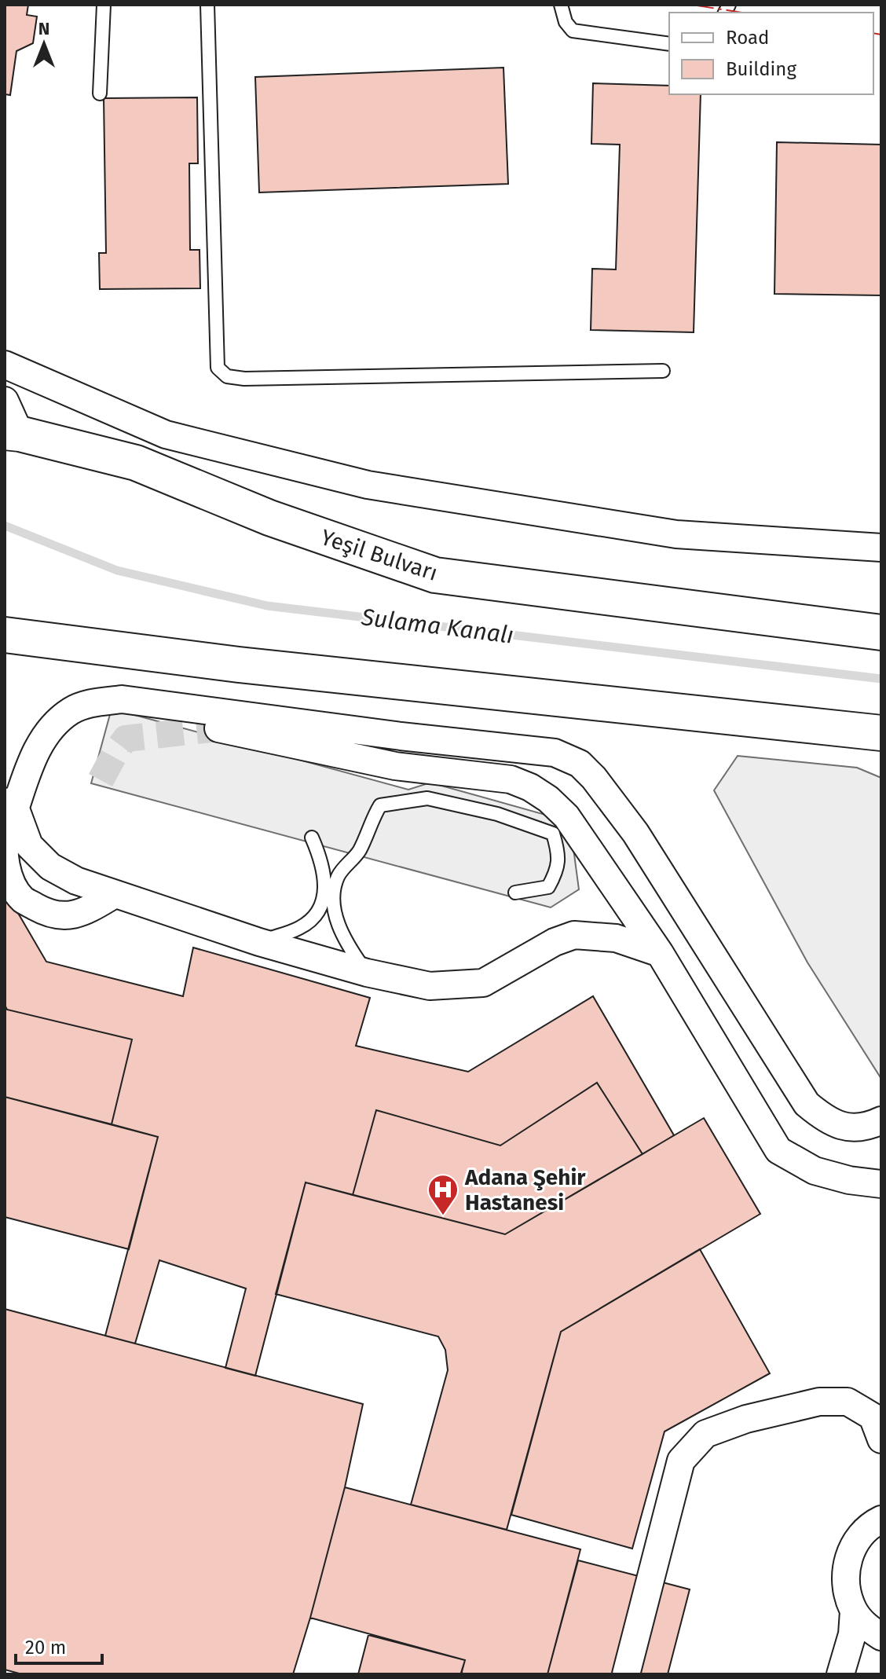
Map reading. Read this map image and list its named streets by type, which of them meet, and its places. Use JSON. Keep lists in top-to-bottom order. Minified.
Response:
{"streets":{"main road":["Yeşil Bulvarı"]},"water":["Sulama Kanalı"],"places":{"hospital":["Adana Şehir Hastanesi"]},"legend":["Road","Building"],"scale_bar":"20 m","north":"top"}
